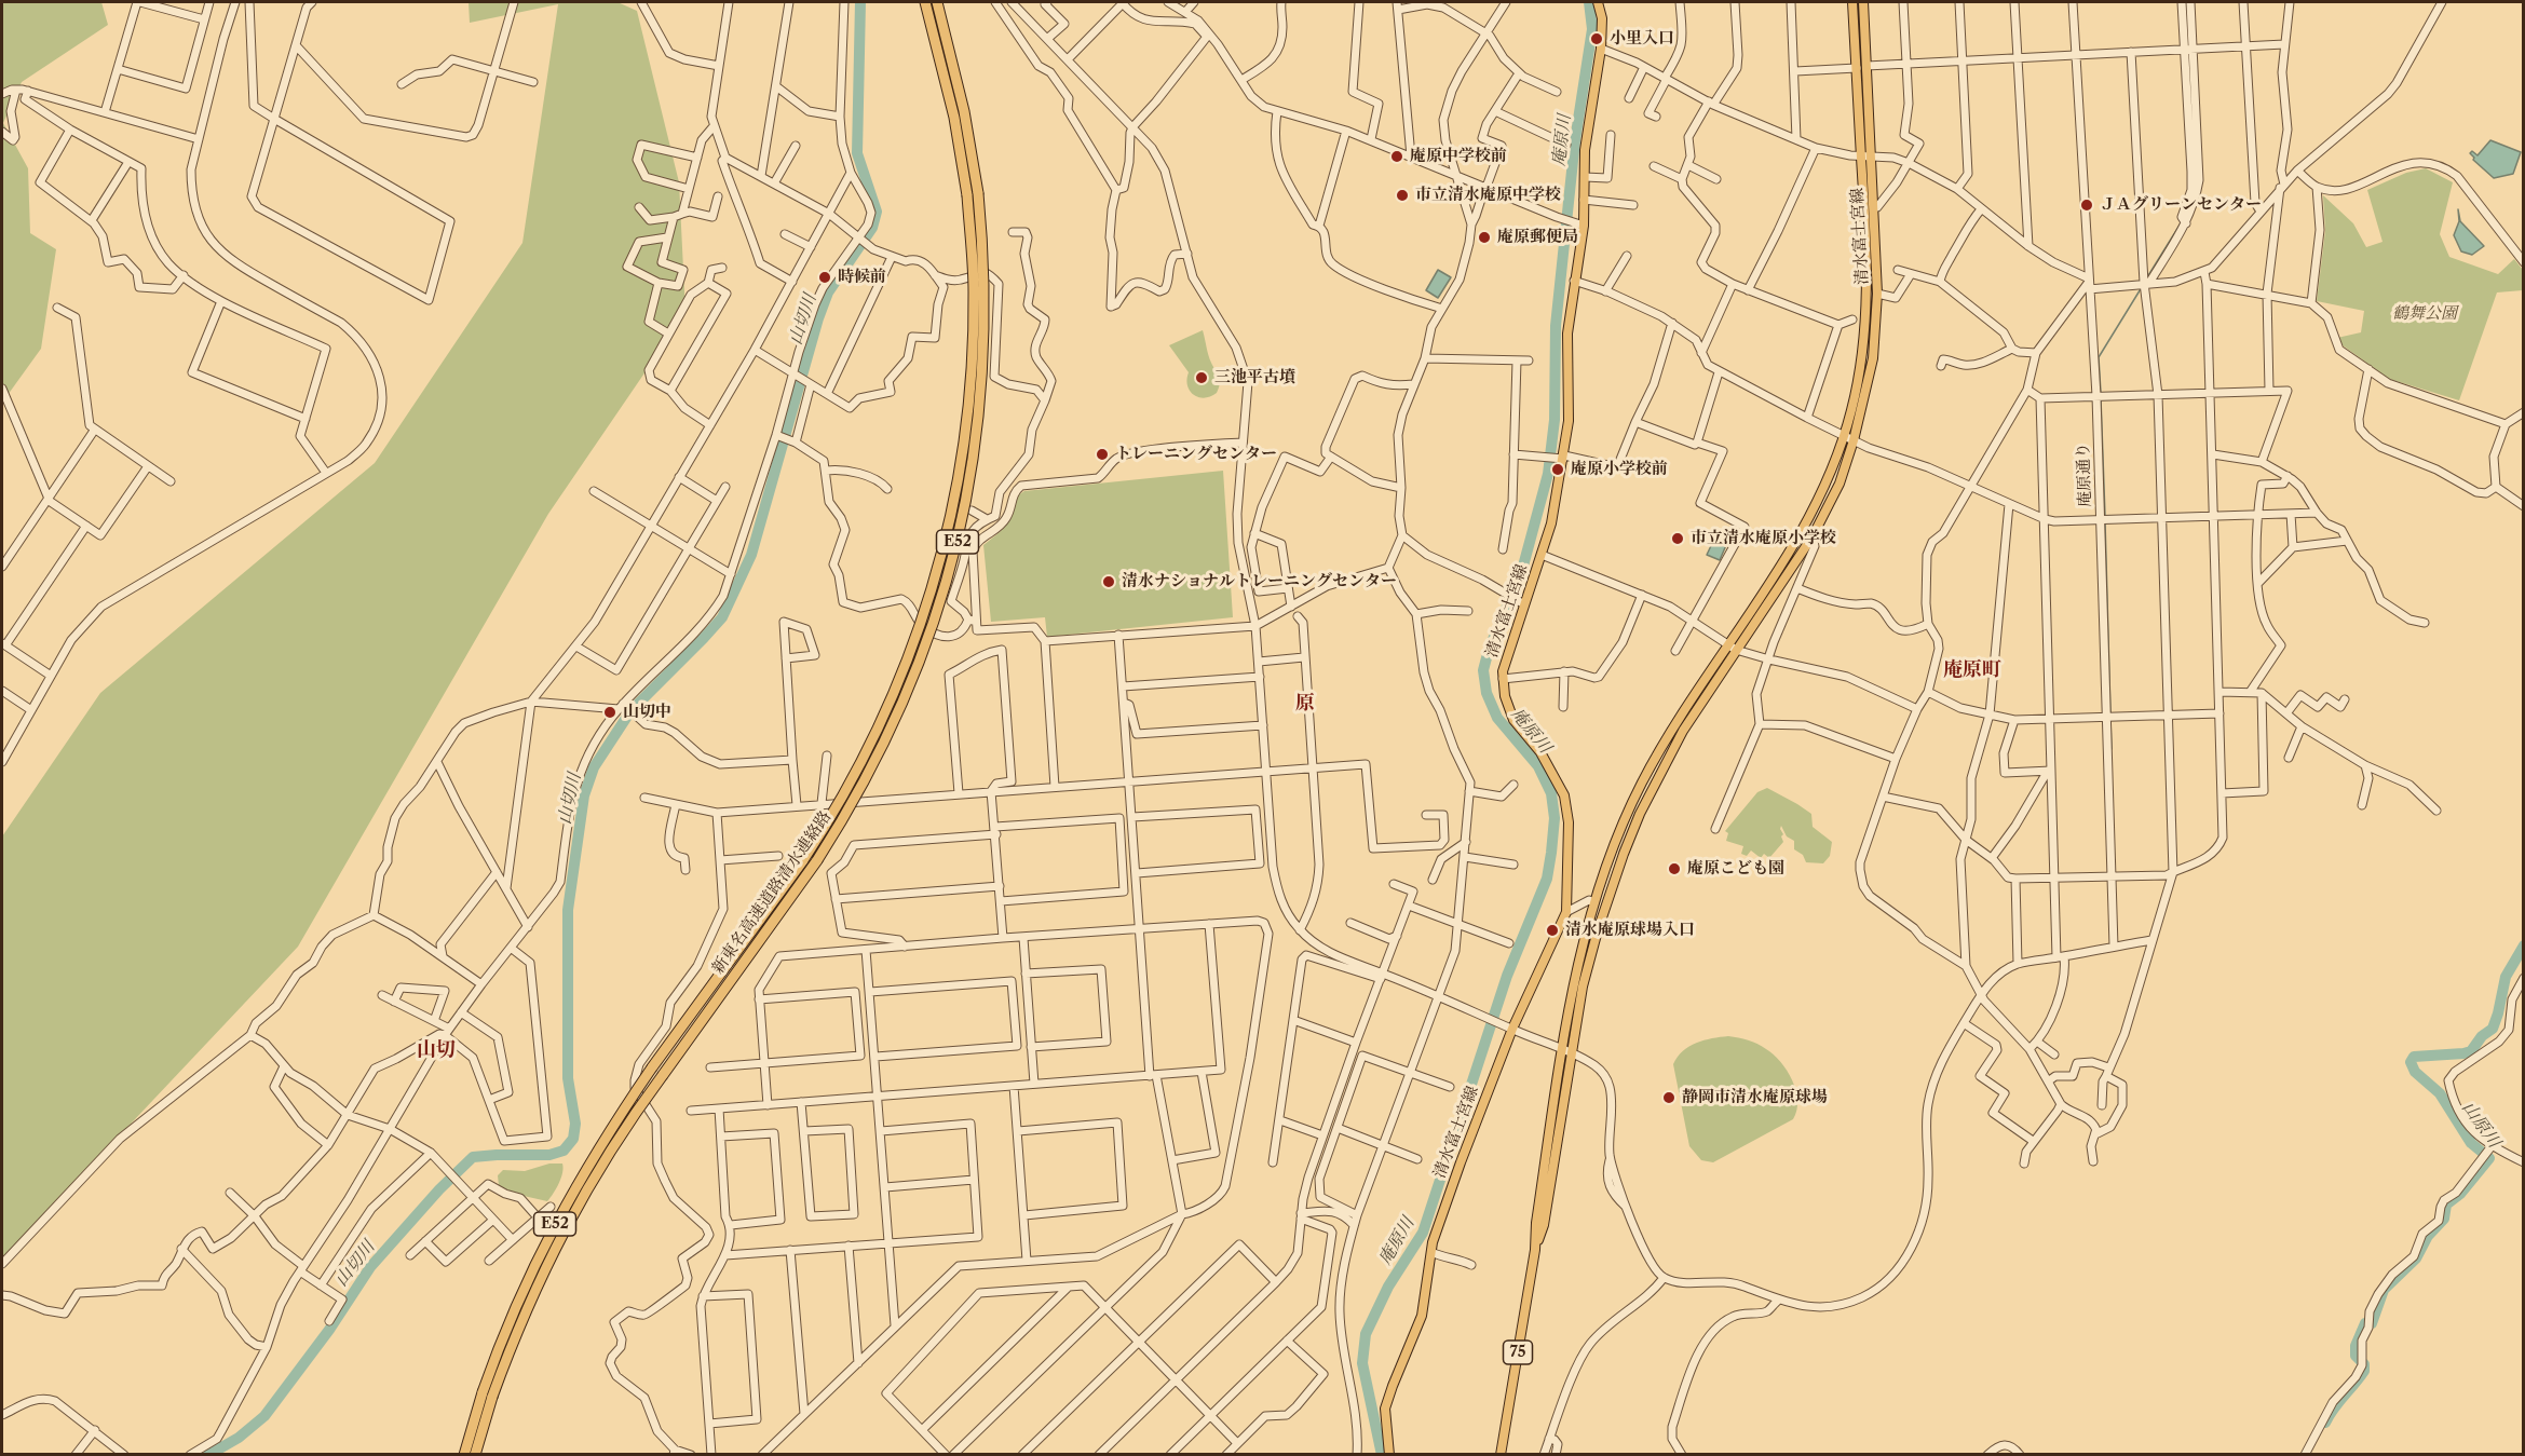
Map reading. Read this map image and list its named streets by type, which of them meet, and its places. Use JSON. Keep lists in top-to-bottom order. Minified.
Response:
{"streets":{"highway":["E52","新東名高速道路清水連絡路"],"main road":["清水富士宮線","75"],"street":["庵原通り"]},"districts":["庵原町","原","山切"],"water":["庵原川","山切川","山原川"],"parks":["鶴舞公園"],"places":["小里入口","庵原中学校前","市立清水庵原中学校","ＪＡグリーンセンター","庵原郵便局","時候前","三池平古墳","トレーニングセンター","庵原小学校前","市立清水庵原小学校","清水ナショナルトレーニングセンター","山切中","庵原こども園","清水庵原球場入口","静岡市清水庵原球場"]}
